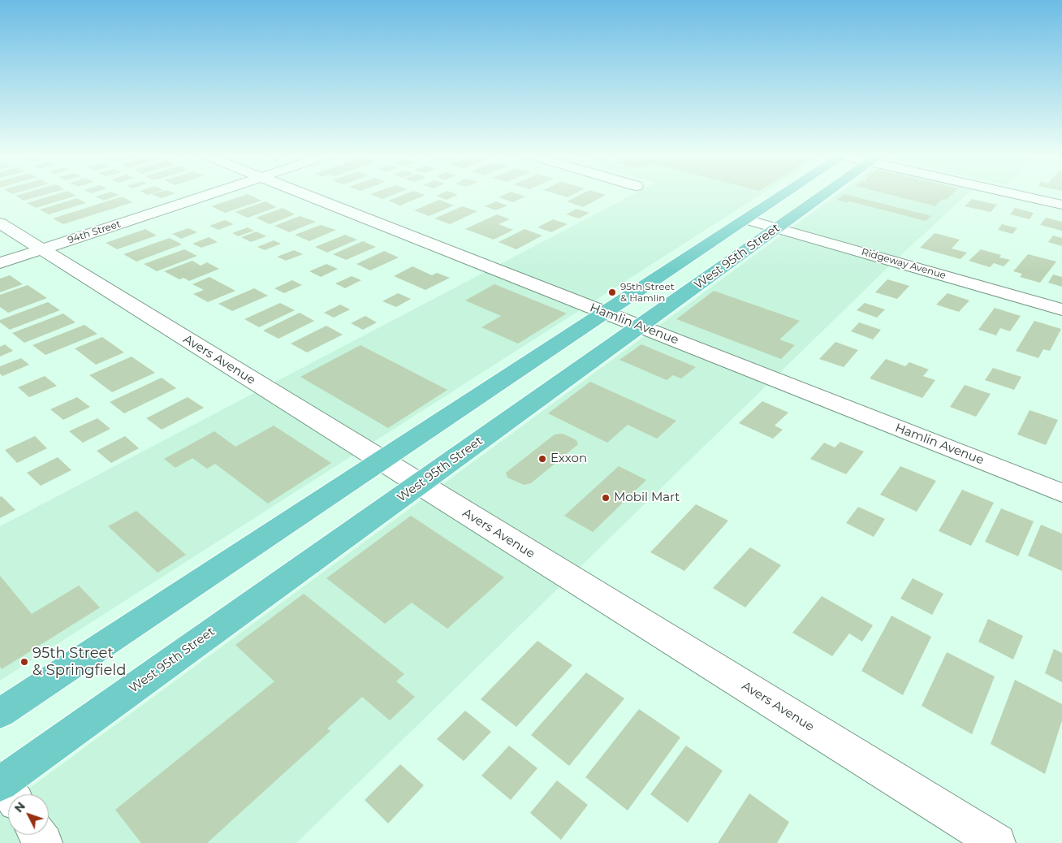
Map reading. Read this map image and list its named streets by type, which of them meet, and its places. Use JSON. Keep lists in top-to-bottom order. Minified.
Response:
{"streets":{"main road":["West 95th Street"],"street":["94th Street","Ridgeway Avenue","Hamlin Avenue","Avers Avenue"]},"crossings":[["94th Street","Avers Avenue"],["West 95th Street","Ridgeway Avenue"],["West 95th Street","Hamlin Avenue"],["West 95th Street","Avers Avenue"]],"places":["95th Street & Hamlin","Exxon","Mobil Mart","95th Street & Springfield"],"north":"top left"}
